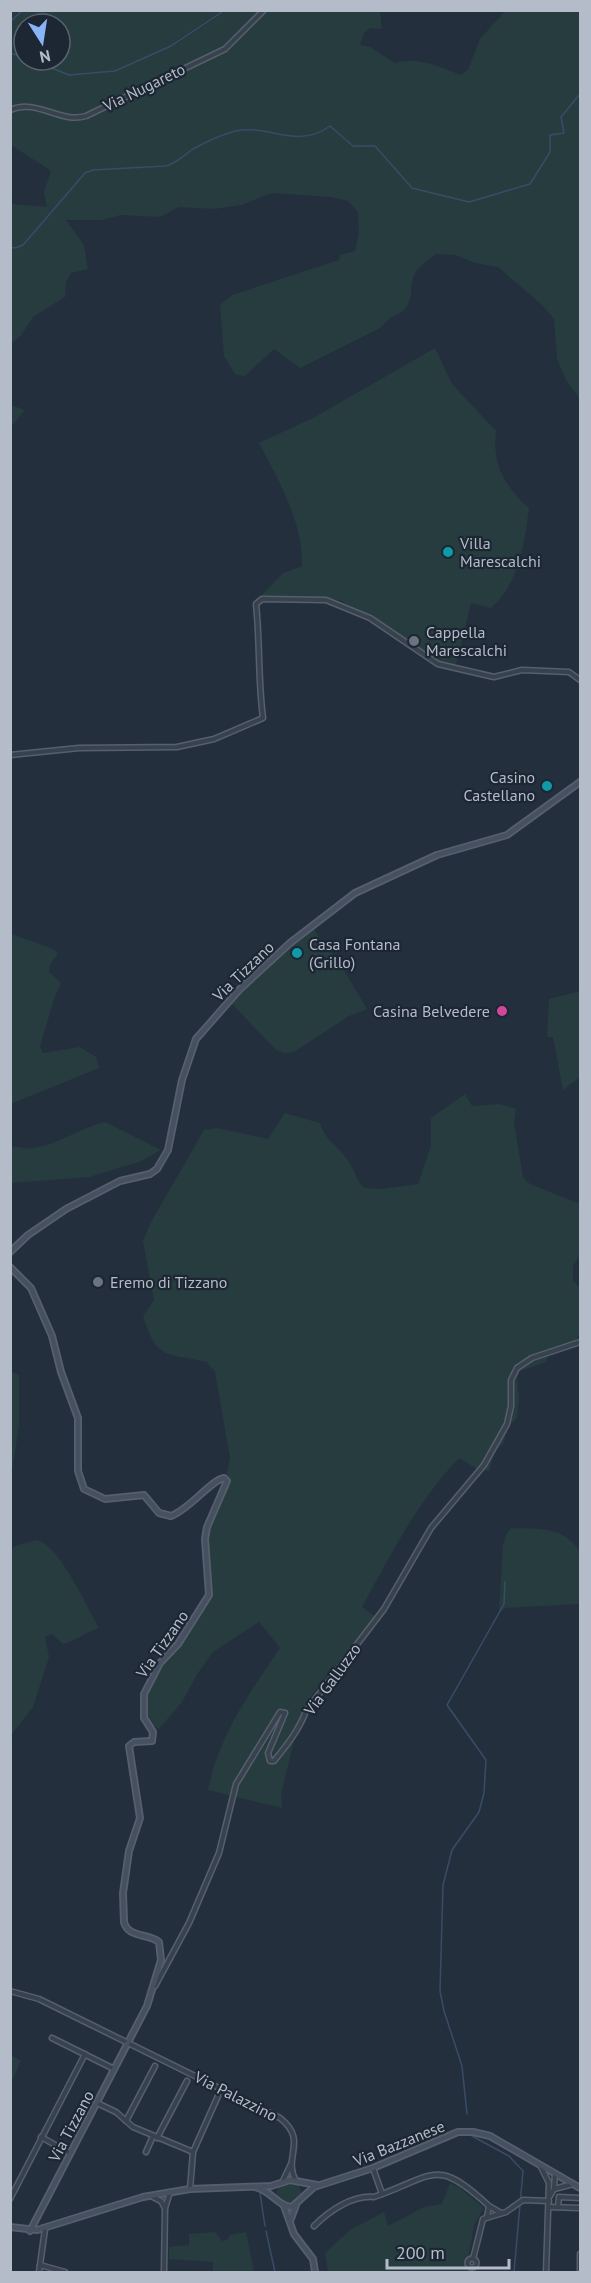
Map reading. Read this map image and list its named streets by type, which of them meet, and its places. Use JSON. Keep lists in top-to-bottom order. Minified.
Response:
{"streets":{"street":["Via Nugareto","Via Tizzano","Via Galluzzo","Via Palazzino","Via Bazzanese"]},"crossings":[["Via Tizzano","Via Galluzzo"],["Via Tizzano","Via Palazzino"],["Via Tizzano","Via Bazzanese"],["Via Palazzino","Via Bazzanese"]],"places":["Villa Marescalchi","Cappella Marescalchi","Casino Castellano","Casa Fontana (Grillo)","Casina Belvedere","Eremo di Tizzano"],"scale_bar":"200 m","north":"bottom"}
